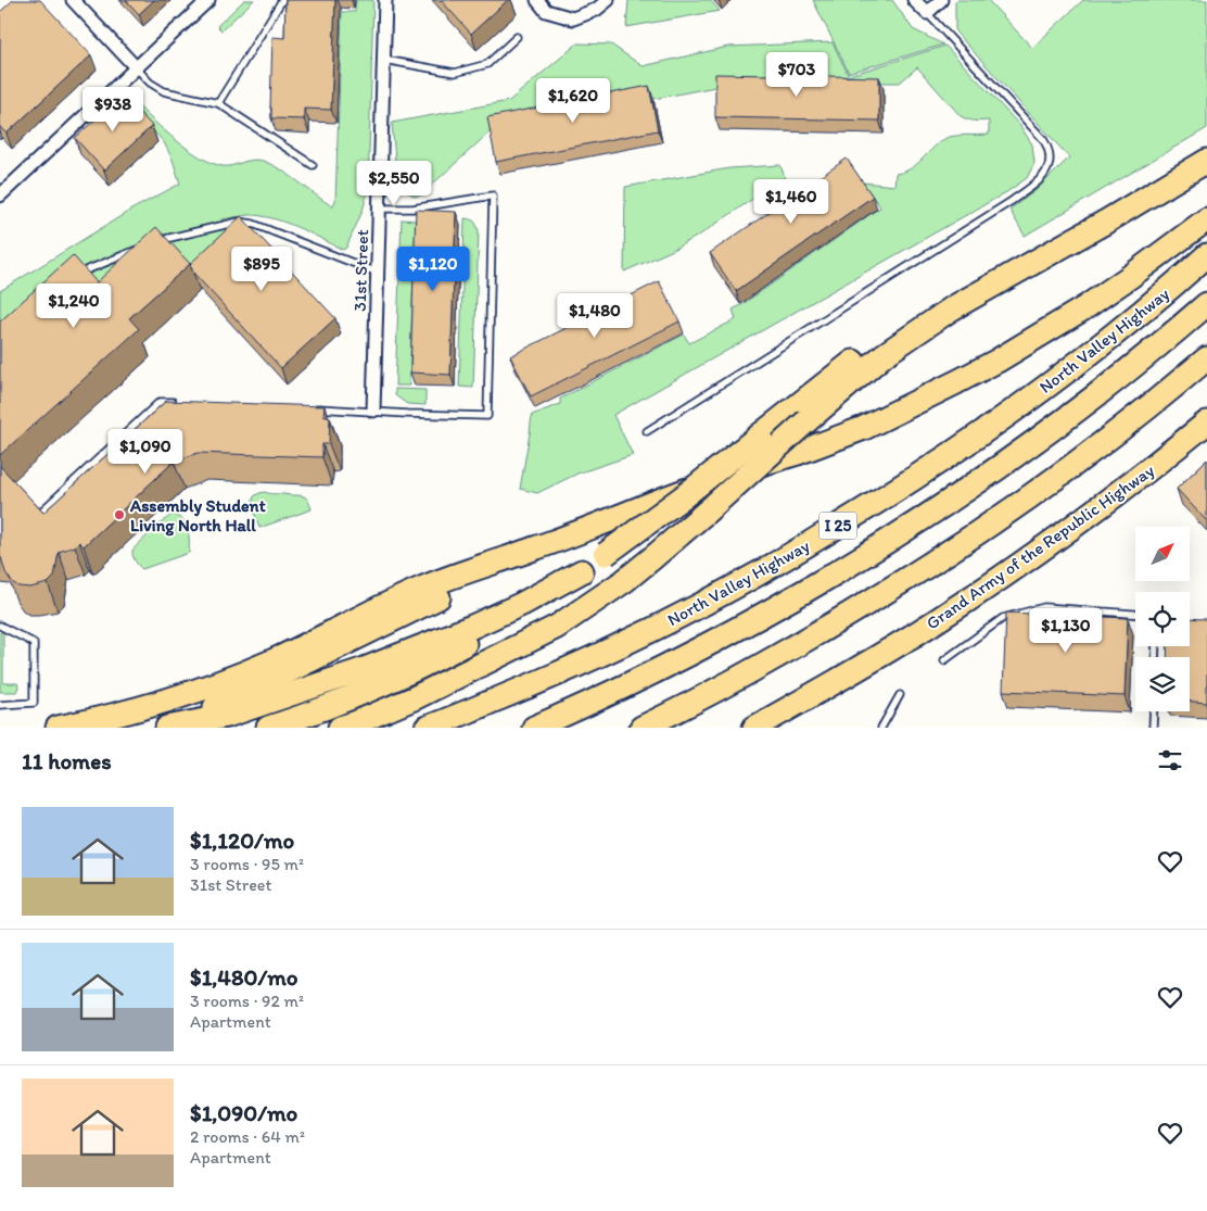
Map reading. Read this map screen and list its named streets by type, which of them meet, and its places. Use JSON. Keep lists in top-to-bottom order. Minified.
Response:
{"streets":{"highway":["North Valley Highway","I 25","Grand Army of the Republic Highway"],"street":["31st Street"]},"places":["Assembly Student Living North Hall"],"north":"top right","page":{"price":["$703","$1,620","$938","$2,550","$1,460","$895","$1,120","$1,240","$1,480","$1,090","$1,130"],"heading":"11 homes","list":[{"name":"$1,120/mo","note":"3 rooms · 95 m² · 31st Street"},{"name":"$1,480/mo","note":"3 rooms · 92 m² · Apartment"},{"name":"$1,090/mo","note":"2 rooms · 64 m² · Apartment"}]}}
